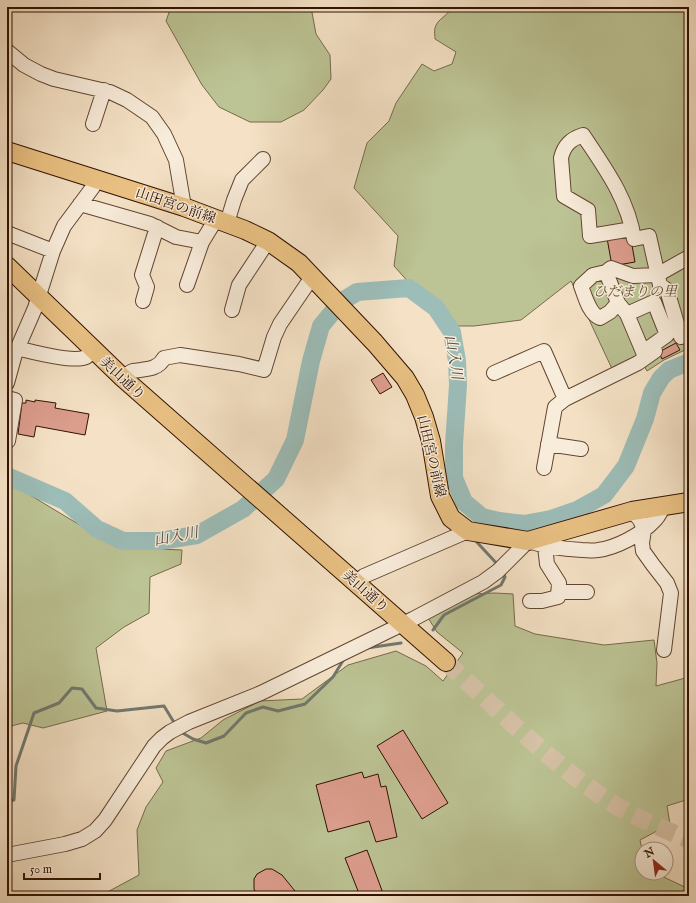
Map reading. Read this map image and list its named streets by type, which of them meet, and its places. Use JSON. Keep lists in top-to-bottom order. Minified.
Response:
{"streets":{"main road":["山田宮の前線","美山通り"]},"water":["山入川"],"parks":["ひだまりの里"],"scale_bar":"50 m","north":"top left"}
